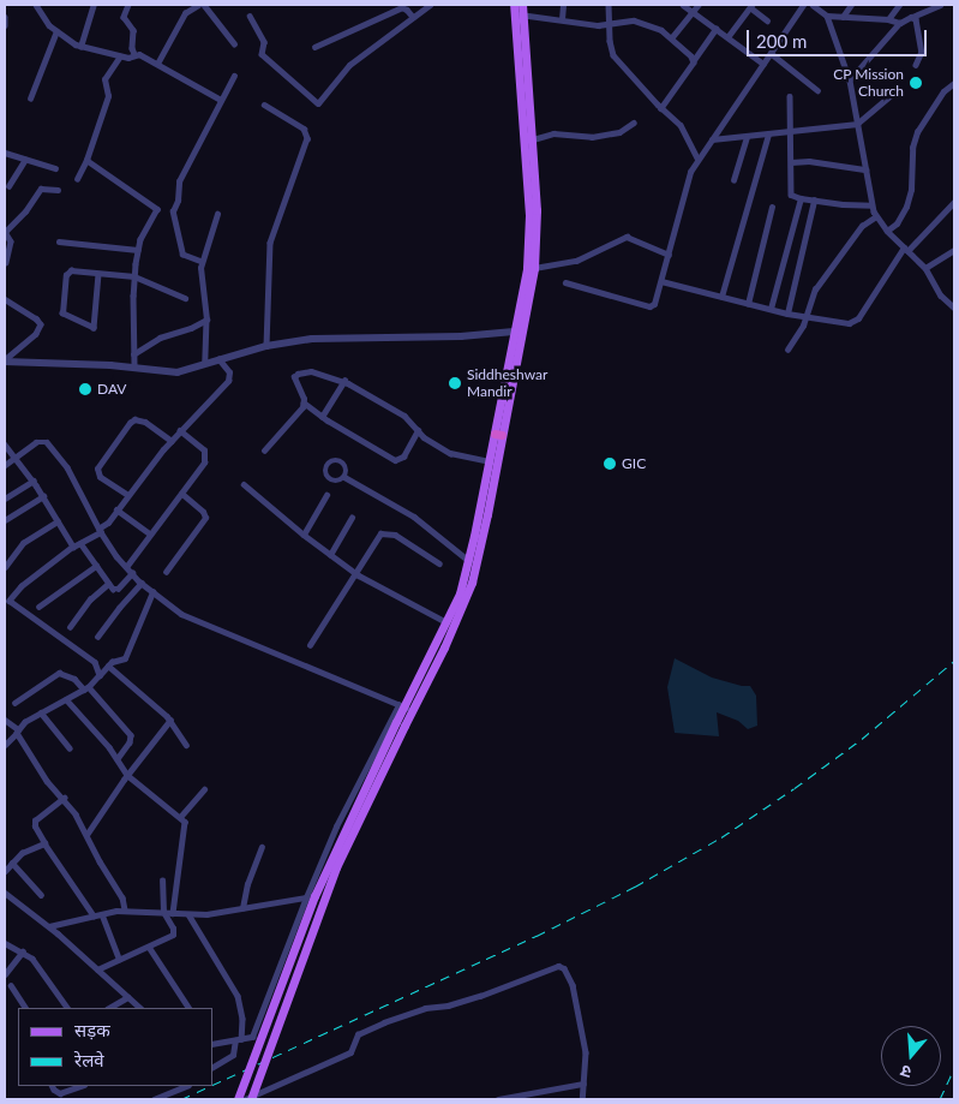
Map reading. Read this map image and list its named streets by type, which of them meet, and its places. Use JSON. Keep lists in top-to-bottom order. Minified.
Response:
{"places":["CP Mission Church","Siddheshwar Mandir","DAV","GIC"],"legend":["सड़क","रेलवे"],"scale_bar":"200 m","north":"bottom"}
